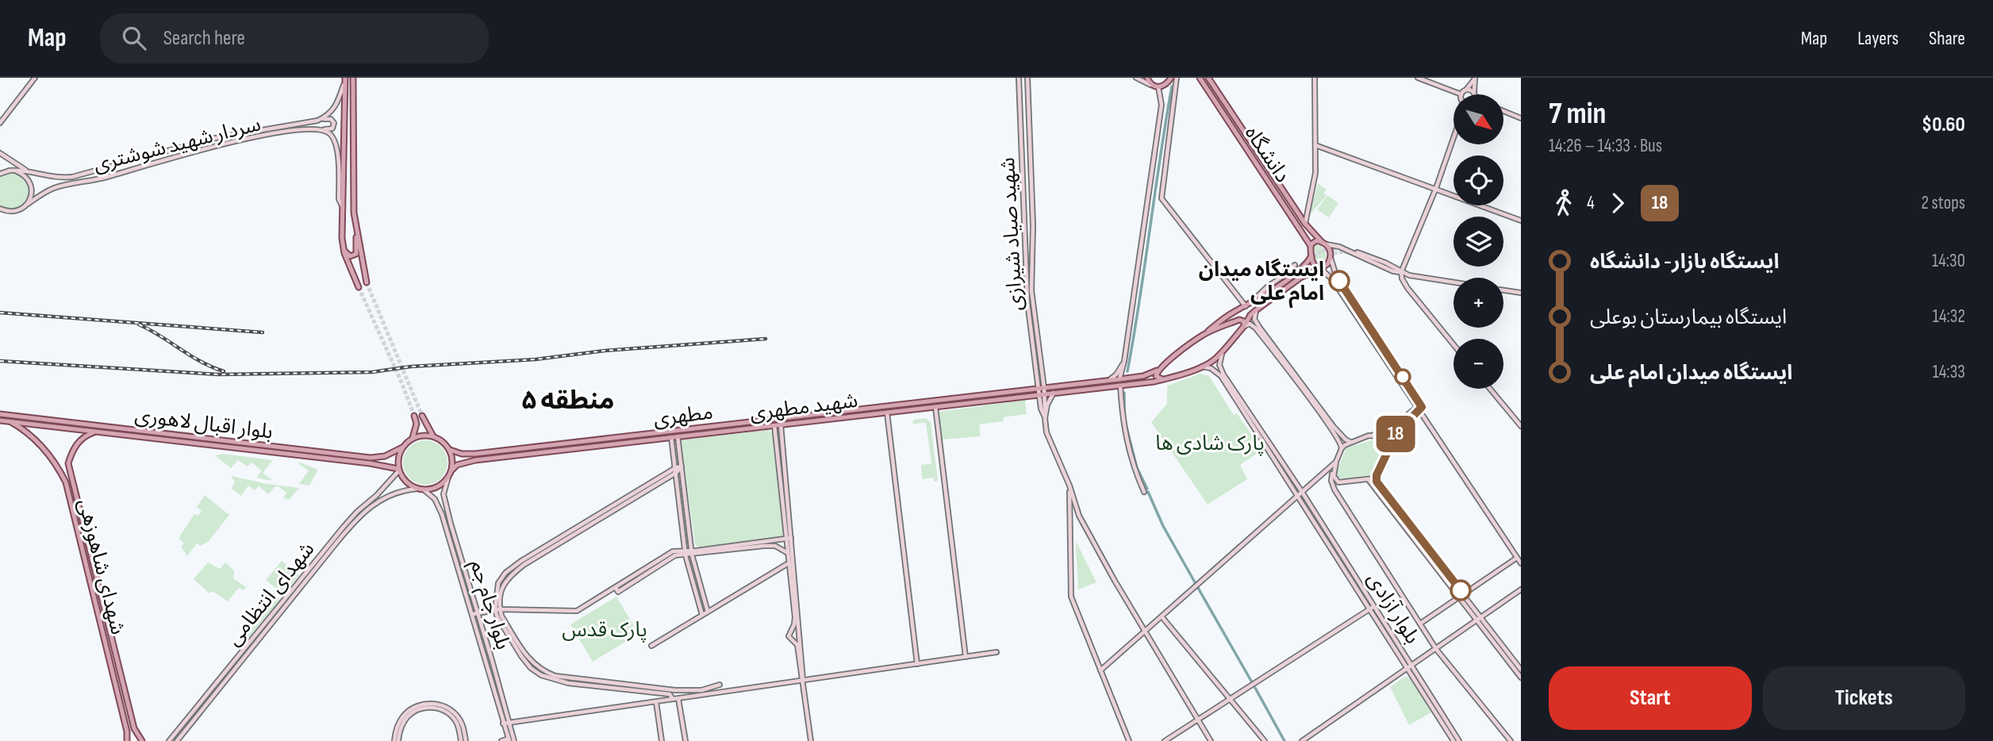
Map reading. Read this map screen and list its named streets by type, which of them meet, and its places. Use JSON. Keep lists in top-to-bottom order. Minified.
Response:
{"streets":{"main road":["دانشگاه","شهید مطهری","مطهری","بلوار اقبال لاهوری","شهدای شاهوزهی"],"street":["سردار شهید شوشتری","شهید صیاد شیرازی","شهدای انتظامی","بلوار جام جم","بلوار آزادی"]},"crossings":[["شهید صیاد شیرازی","شهید مطهری"],["شهید صیاد شیرازی","مطهری"],["شهید مطهری","مطهری"],["شهید مطهری","بلوار اقبال لاهوری"],["شهید مطهری","شهدای انتظامی"],["شهید مطهری","بلوار جام جم"],["شهید مطهری","بلوار آزادی"],["مطهری","بلوار اقبال لاهوری"],["مطهری","شهدای انتظامی"],["مطهری","بلوار جام جم"],["بلوار اقبال لاهوری","شهدای انتظامی"],["بلوار اقبال لاهوری","بلوار جام جم"],["شهدای انتظامی","بلوار جام جم"]],"districts":["منطقه ۵"],"parks":["پارک شادی ها","پارک قدس"],"places":["ایستگاه میدان امام علی"],"lines":["bus line 18"],"north":"bottom right","page":{"header":"Map","search":"Search here","nav":["Map","Layers","Share"],"on_map":"18","heading":["7 min","14:26 – 14:33 · Bus","$0.60"],"map_buttons":["+","−"],"legs":["4","18","2 stops"],"list":[{"name":"ایستگاه بازار- دانشگاه","value":"14:30"},{"name":"ایستگاه بیمارستان بوعلی","value":"14:32"},{"name":"ایستگاه میدان امام علی","value":"14:33"}],"buttons":["Start","Tickets"]}}
